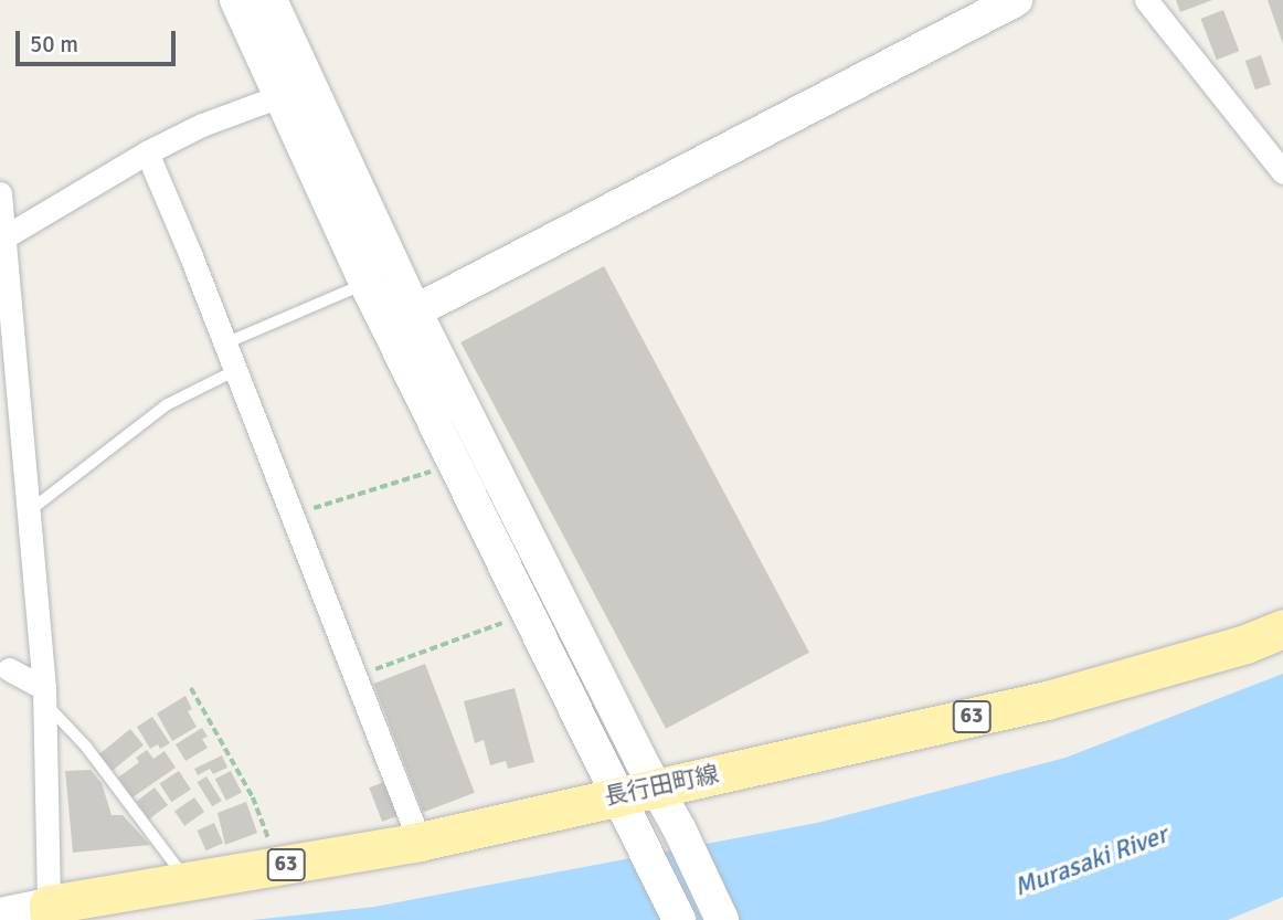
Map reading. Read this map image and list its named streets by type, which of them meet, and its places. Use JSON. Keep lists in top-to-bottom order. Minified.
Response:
{"streets":{"main road":["63","長行田町線"]},"water":["Murasaki River"],"scale_bar":"50 m"}
